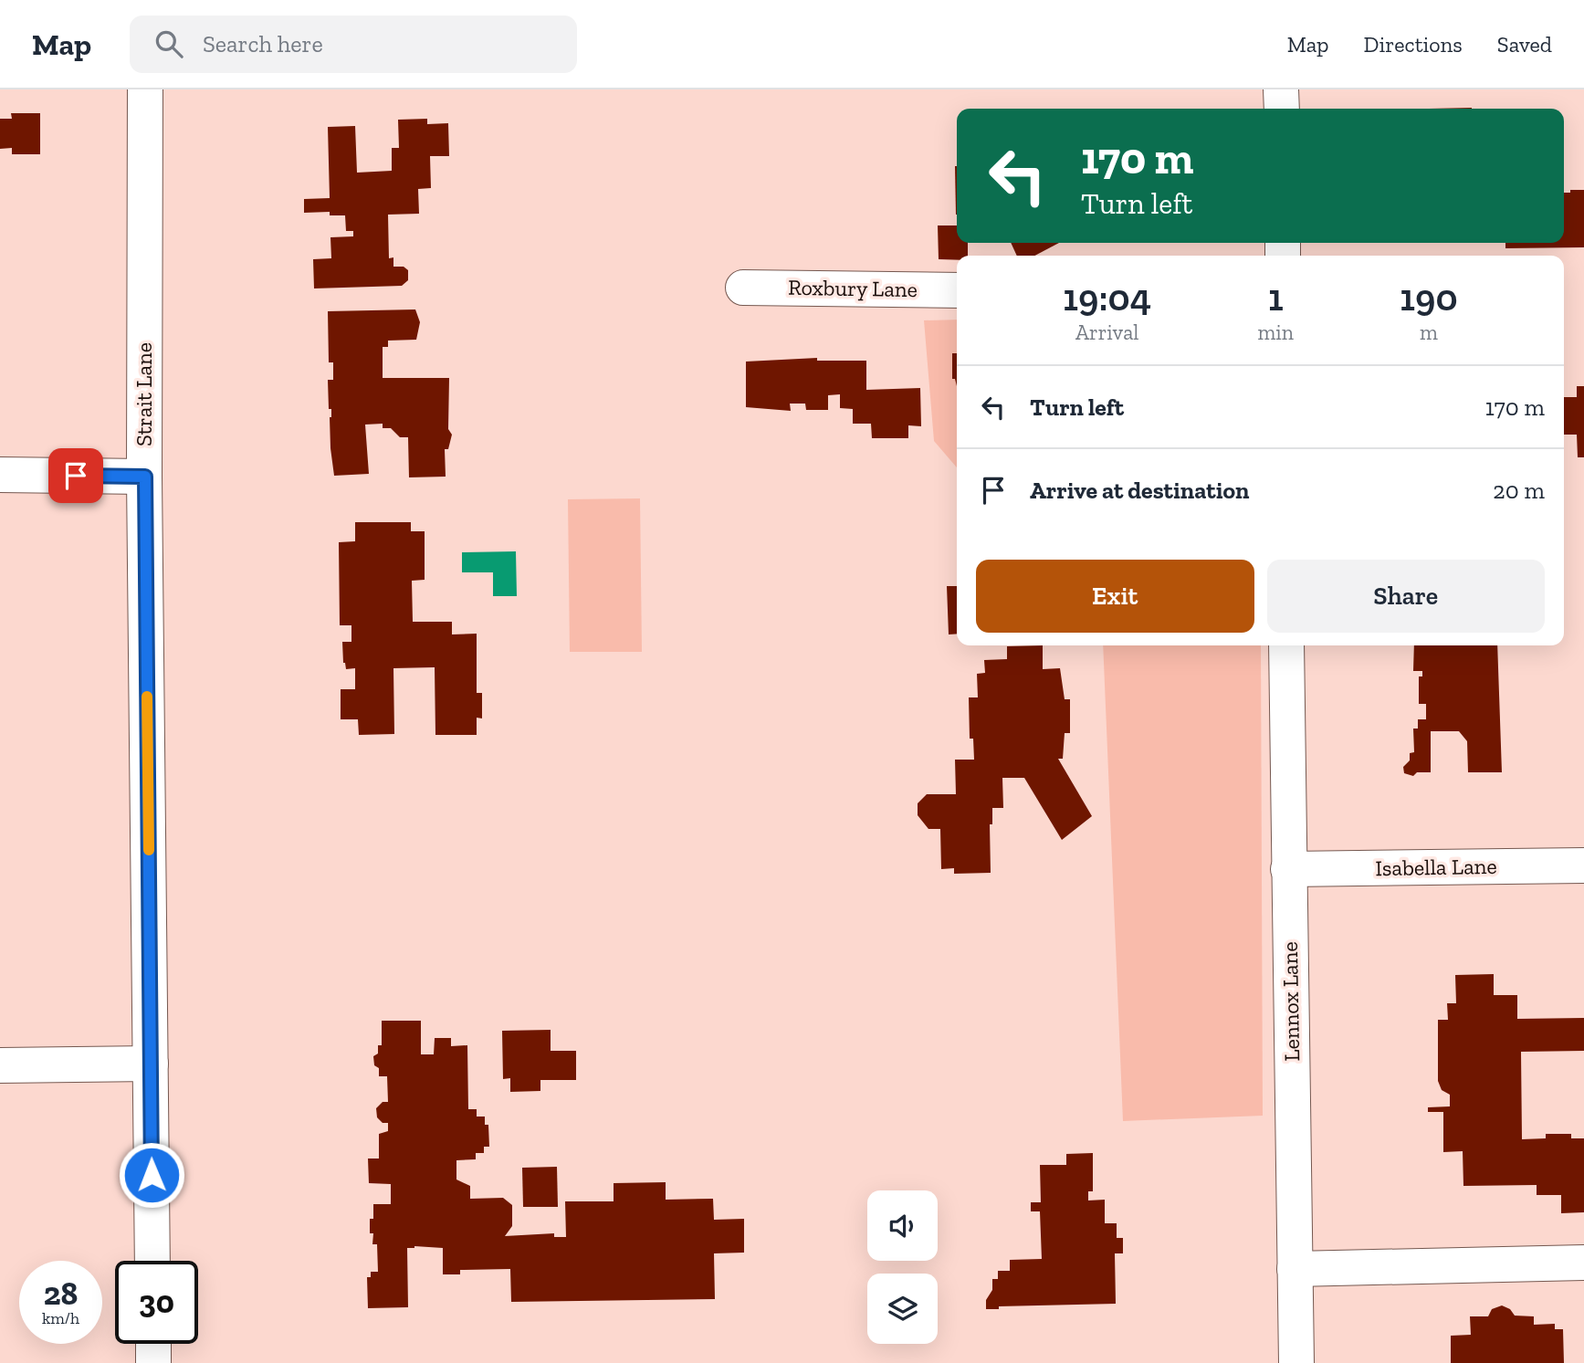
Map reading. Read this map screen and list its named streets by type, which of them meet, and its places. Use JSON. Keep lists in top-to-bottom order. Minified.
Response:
{"streets":{"street":["Roxbury Lane","Strait Lane","Isabella Lane","Lennox Lane"]},"crossings":[["Isabella Lane","Lennox Lane"]],"page":{"header":"Map","search":"Search here","nav":["Map","Directions","Saved"],"turn":["170 m","Turn left"],"eta":["19:04","Arrival","1","min","190","m"],"list":[{"name":"Turn left","value":"170 m"},{"name":"Arrive at destination","value":"20 m"}],"buttons":["Exit","Share"],"speed":"28 km/h","limit":"30"}}
